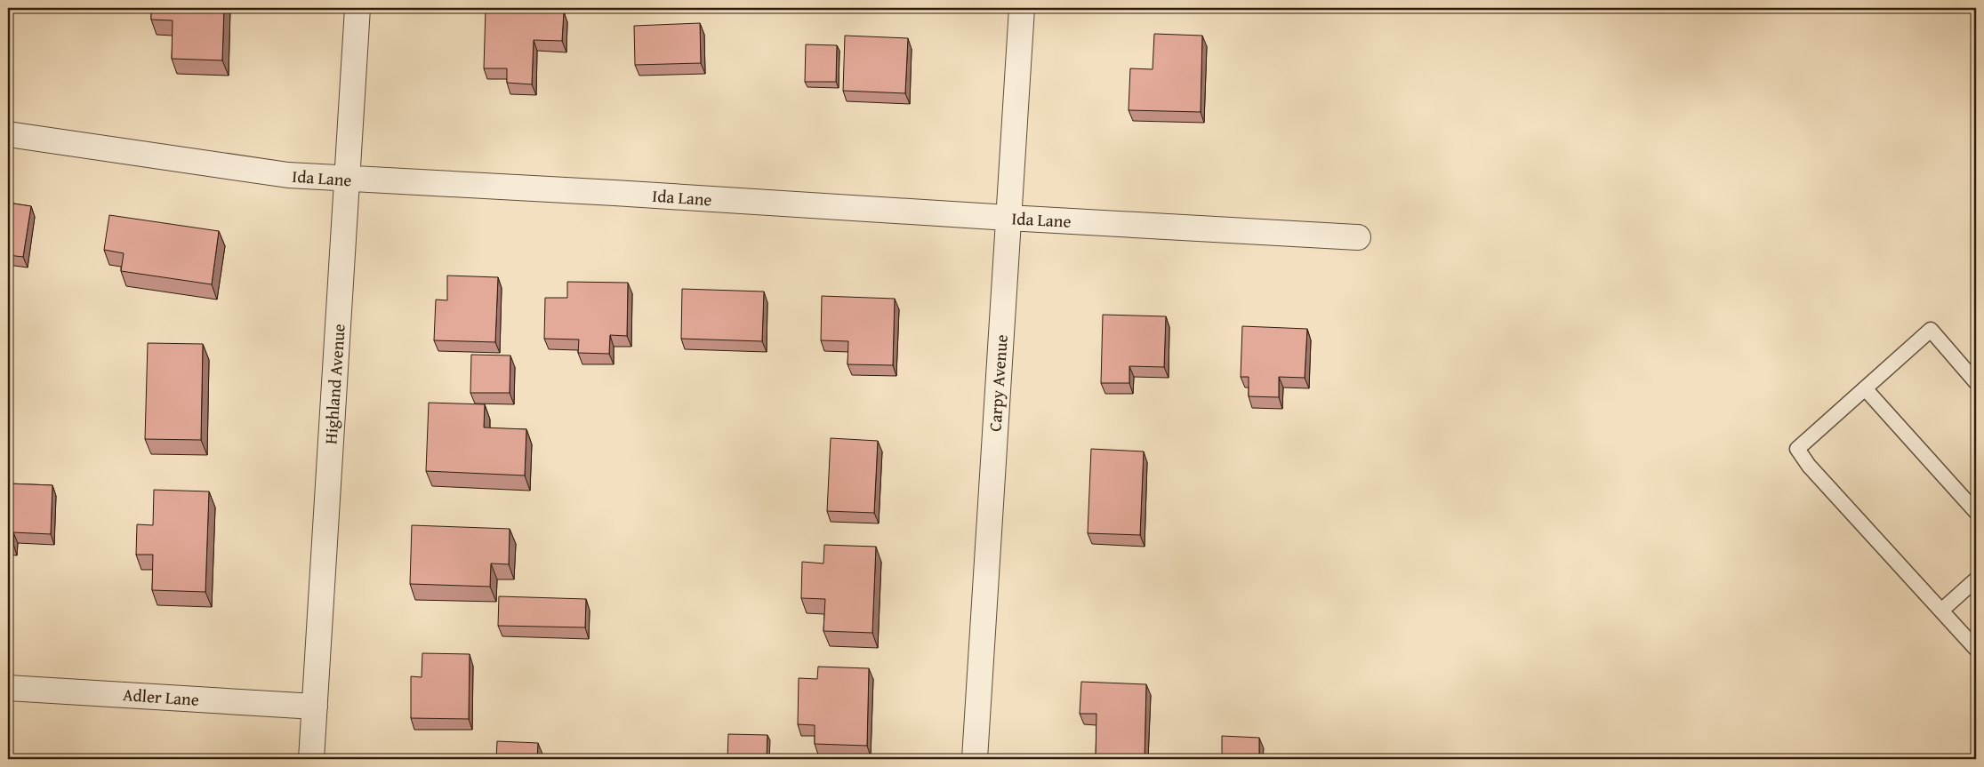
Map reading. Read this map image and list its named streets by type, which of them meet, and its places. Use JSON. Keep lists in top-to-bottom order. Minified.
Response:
{"streets":{"street":["Ida Lane","Carpy Avenue","Highland Avenue","Adler Lane"]},"crossings":[["Ida Lane","Carpy Avenue"],["Ida Lane","Highland Avenue"],["Highland Avenue","Adler Lane"]]}
